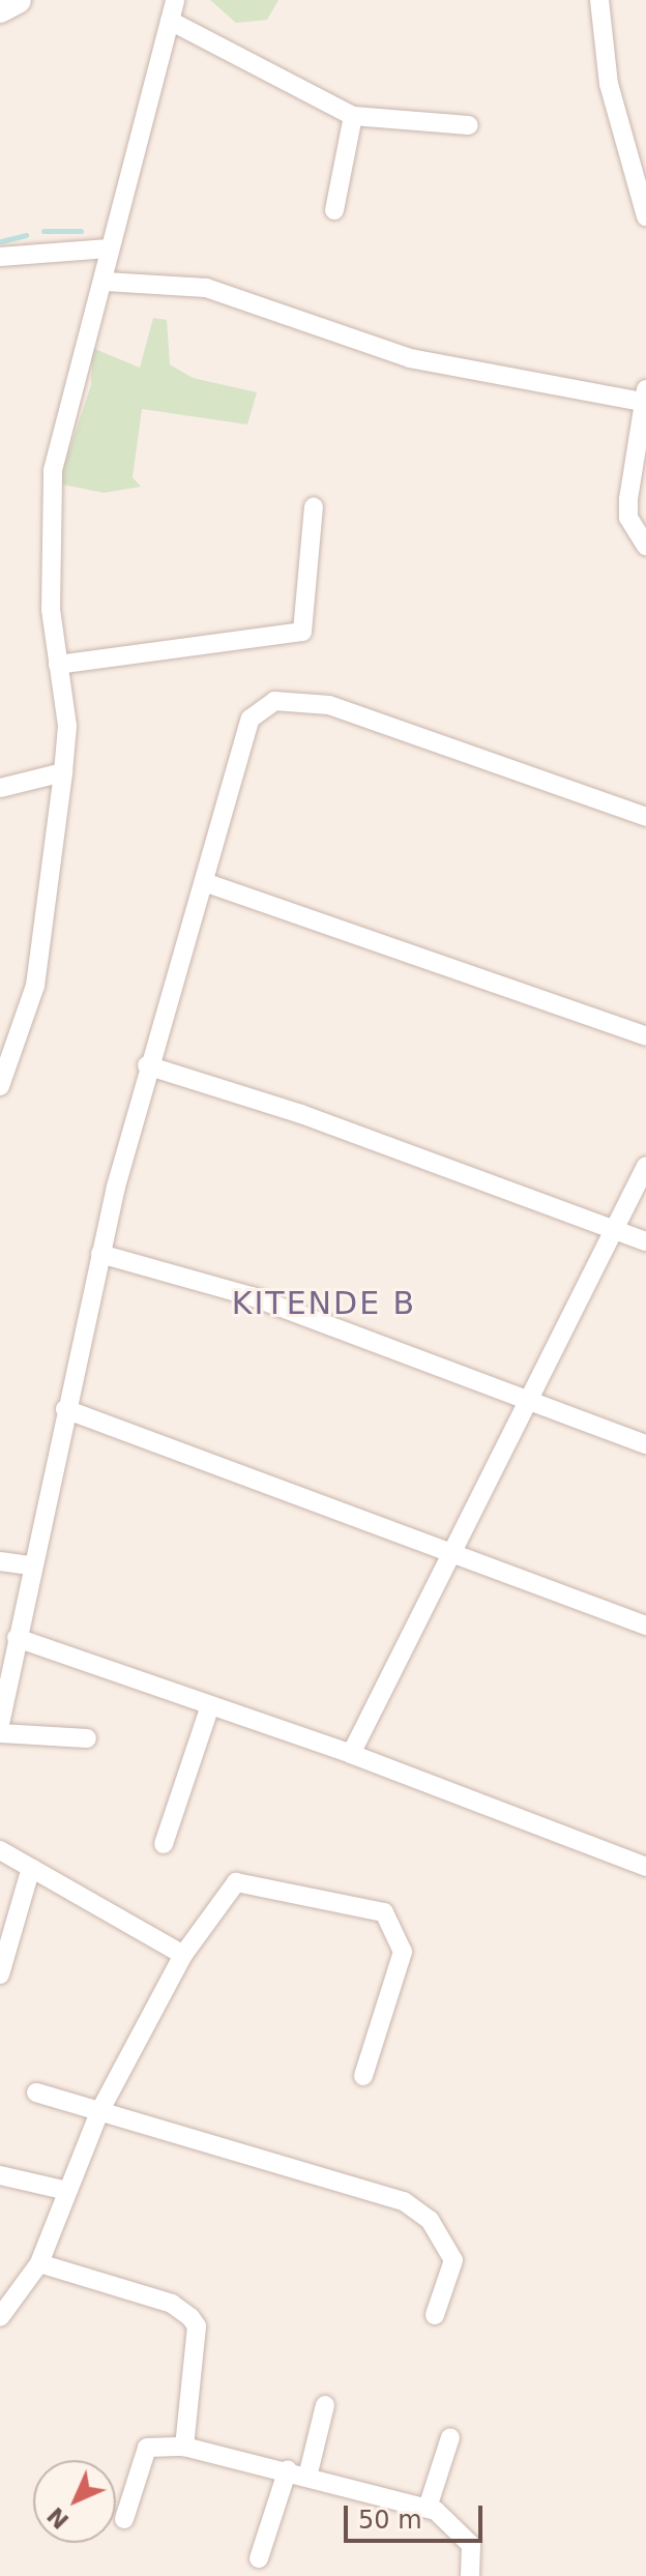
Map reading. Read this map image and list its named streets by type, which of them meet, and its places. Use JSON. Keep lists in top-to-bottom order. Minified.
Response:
{"districts":["KITENDE B"],"scale_bar":"50 m","north":"bottom left"}
